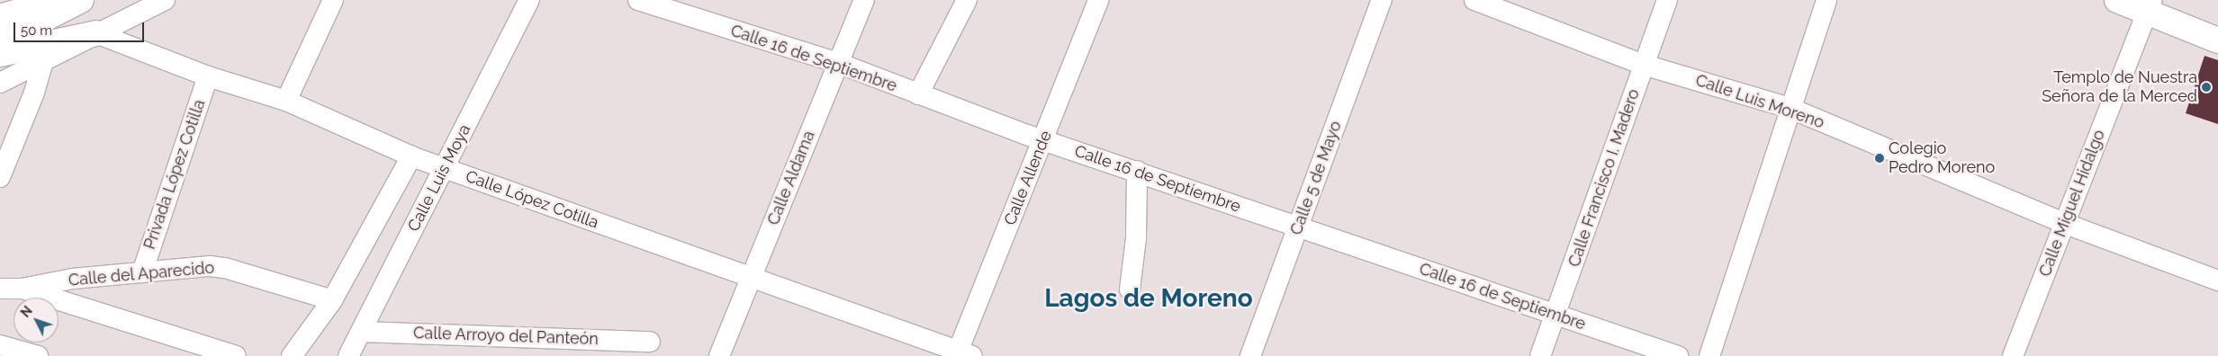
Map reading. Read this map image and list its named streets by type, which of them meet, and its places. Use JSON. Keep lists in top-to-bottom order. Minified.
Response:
{"streets":{"street":["Calle 16 de Septiembre","Calle Luis Moreno","Privada López Cotilla","Calle Luis Moya","Calle Aldama","Calle Allende","Calle 5 de Mayo","Calle Francisco I. Madero","Calle López Cotilla","Calle Miguel Hidalgo","Calle del Aparecido","Calle Arroyo del Panteón"]},"crossings":[["Calle 16 de Septiembre","Calle Aldama"],["Calle 16 de Septiembre","Calle Allende"],["Calle 16 de Septiembre","Calle 5 de Mayo"],["Calle 16 de Septiembre","Calle Francisco I. Madero"],["Calle Luis Moreno","Calle Francisco I. Madero"],["Calle Luis Moreno","Calle Miguel Hidalgo"],["Privada López Cotilla","Calle López Cotilla"],["Privada López Cotilla","Calle del Aparecido"],["Calle Luis Moya","Calle López Cotilla"],["Calle Luis Moya","Calle Arroyo del Panteón"],["Calle Aldama","Calle López Cotilla"],["Calle Allende","Calle López Cotilla"]],"districts":["Lagos de Moreno"],"places":["Templo de Nuestra Señora de la Merced","Colegio Pedro Moreno"],"scale_bar":"50 m","north":"top left"}
